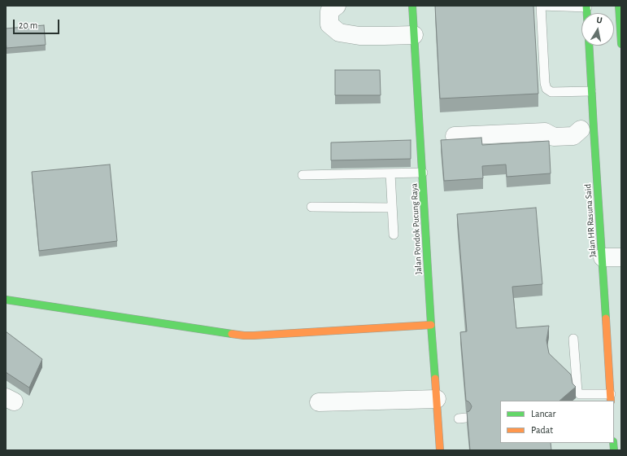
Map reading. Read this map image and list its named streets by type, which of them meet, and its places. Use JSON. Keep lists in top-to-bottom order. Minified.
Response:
{"streets":{"street":["Jalan HR Rasuna Said","Jalan Pondok Pucung Raya"]},"legend":["Lancar","Padat"],"scale_bar":"20 m","north":"top"}
